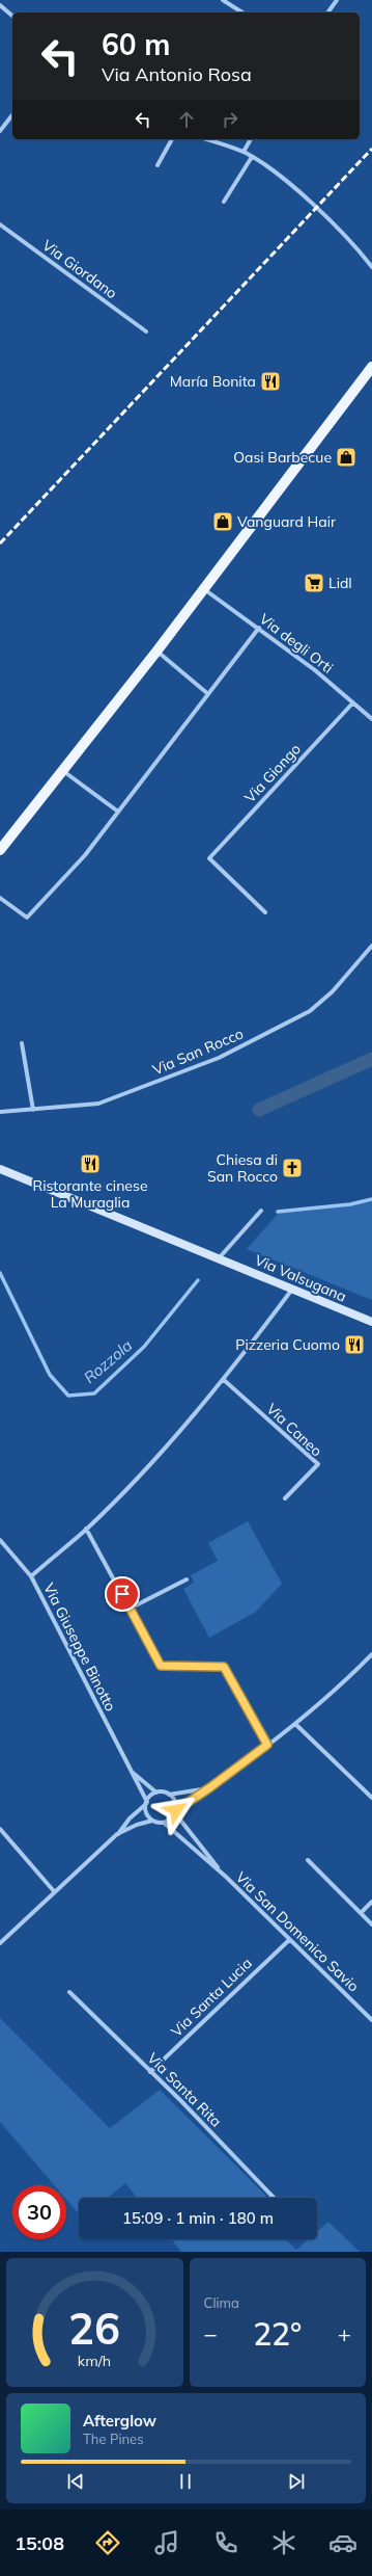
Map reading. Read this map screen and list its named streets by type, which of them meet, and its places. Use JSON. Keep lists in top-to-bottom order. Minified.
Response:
{"streets":{"main road":["Via Valsugana"],"street":["Via Giordano","Via degli Orti","Via Giongo","Via San Rocco","Via Caneo","Via Giuseppe Binotto","Via San Domenico Savio","Via Santa Lucia","Via Santa Rita"]},"crossings":[["Via degli Orti","Via Giongo"],["Via Giuseppe Binotto","Via San Domenico Savio"],["Via San Domenico Savio","Via Santa Lucia"],["Via Santa Lucia","Via Santa Rita"]],"water":["Rozzola"],"places":{"restaurant":["María Bonita","Ristorante cinese La Muraglia","Pizzeria Cuomo"],"shop":["Oasi Barbecue","Vanguard Hair"],"supermarket":["Lidl"],"church":["Chiesa di San Rocco"]},"page":{"turn":["60 m","Via Antonio Rosa"],"limit":"30","trip":"15:09 · 1 min · 180 m","tile":"Clima","heat":["−","22°","+"],"song":["Afterglow","The Pines"],"tabs":"15:08","gauge":["26","km/h"]}}
